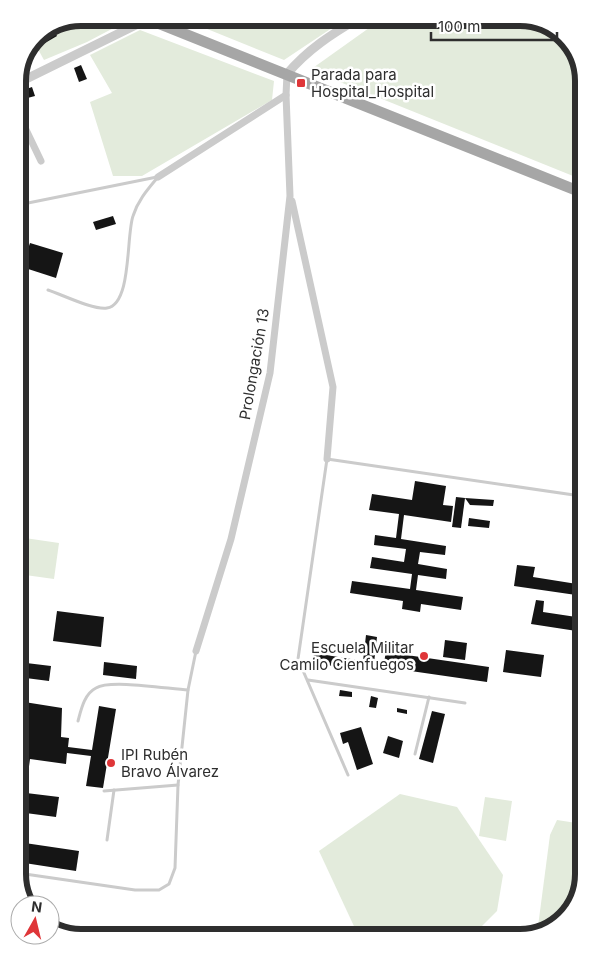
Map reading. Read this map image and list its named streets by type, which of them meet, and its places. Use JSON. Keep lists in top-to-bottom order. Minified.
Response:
{"streets":{"street":["Prolongación 13"]},"places":{"transit":["Parada para Hospital_Hospital"],"other":["Escuela Militar Camilo Cienfuegos","IPI Rubén Bravo Álvarez"]},"scale_bar":"100 m","north":"top"}
